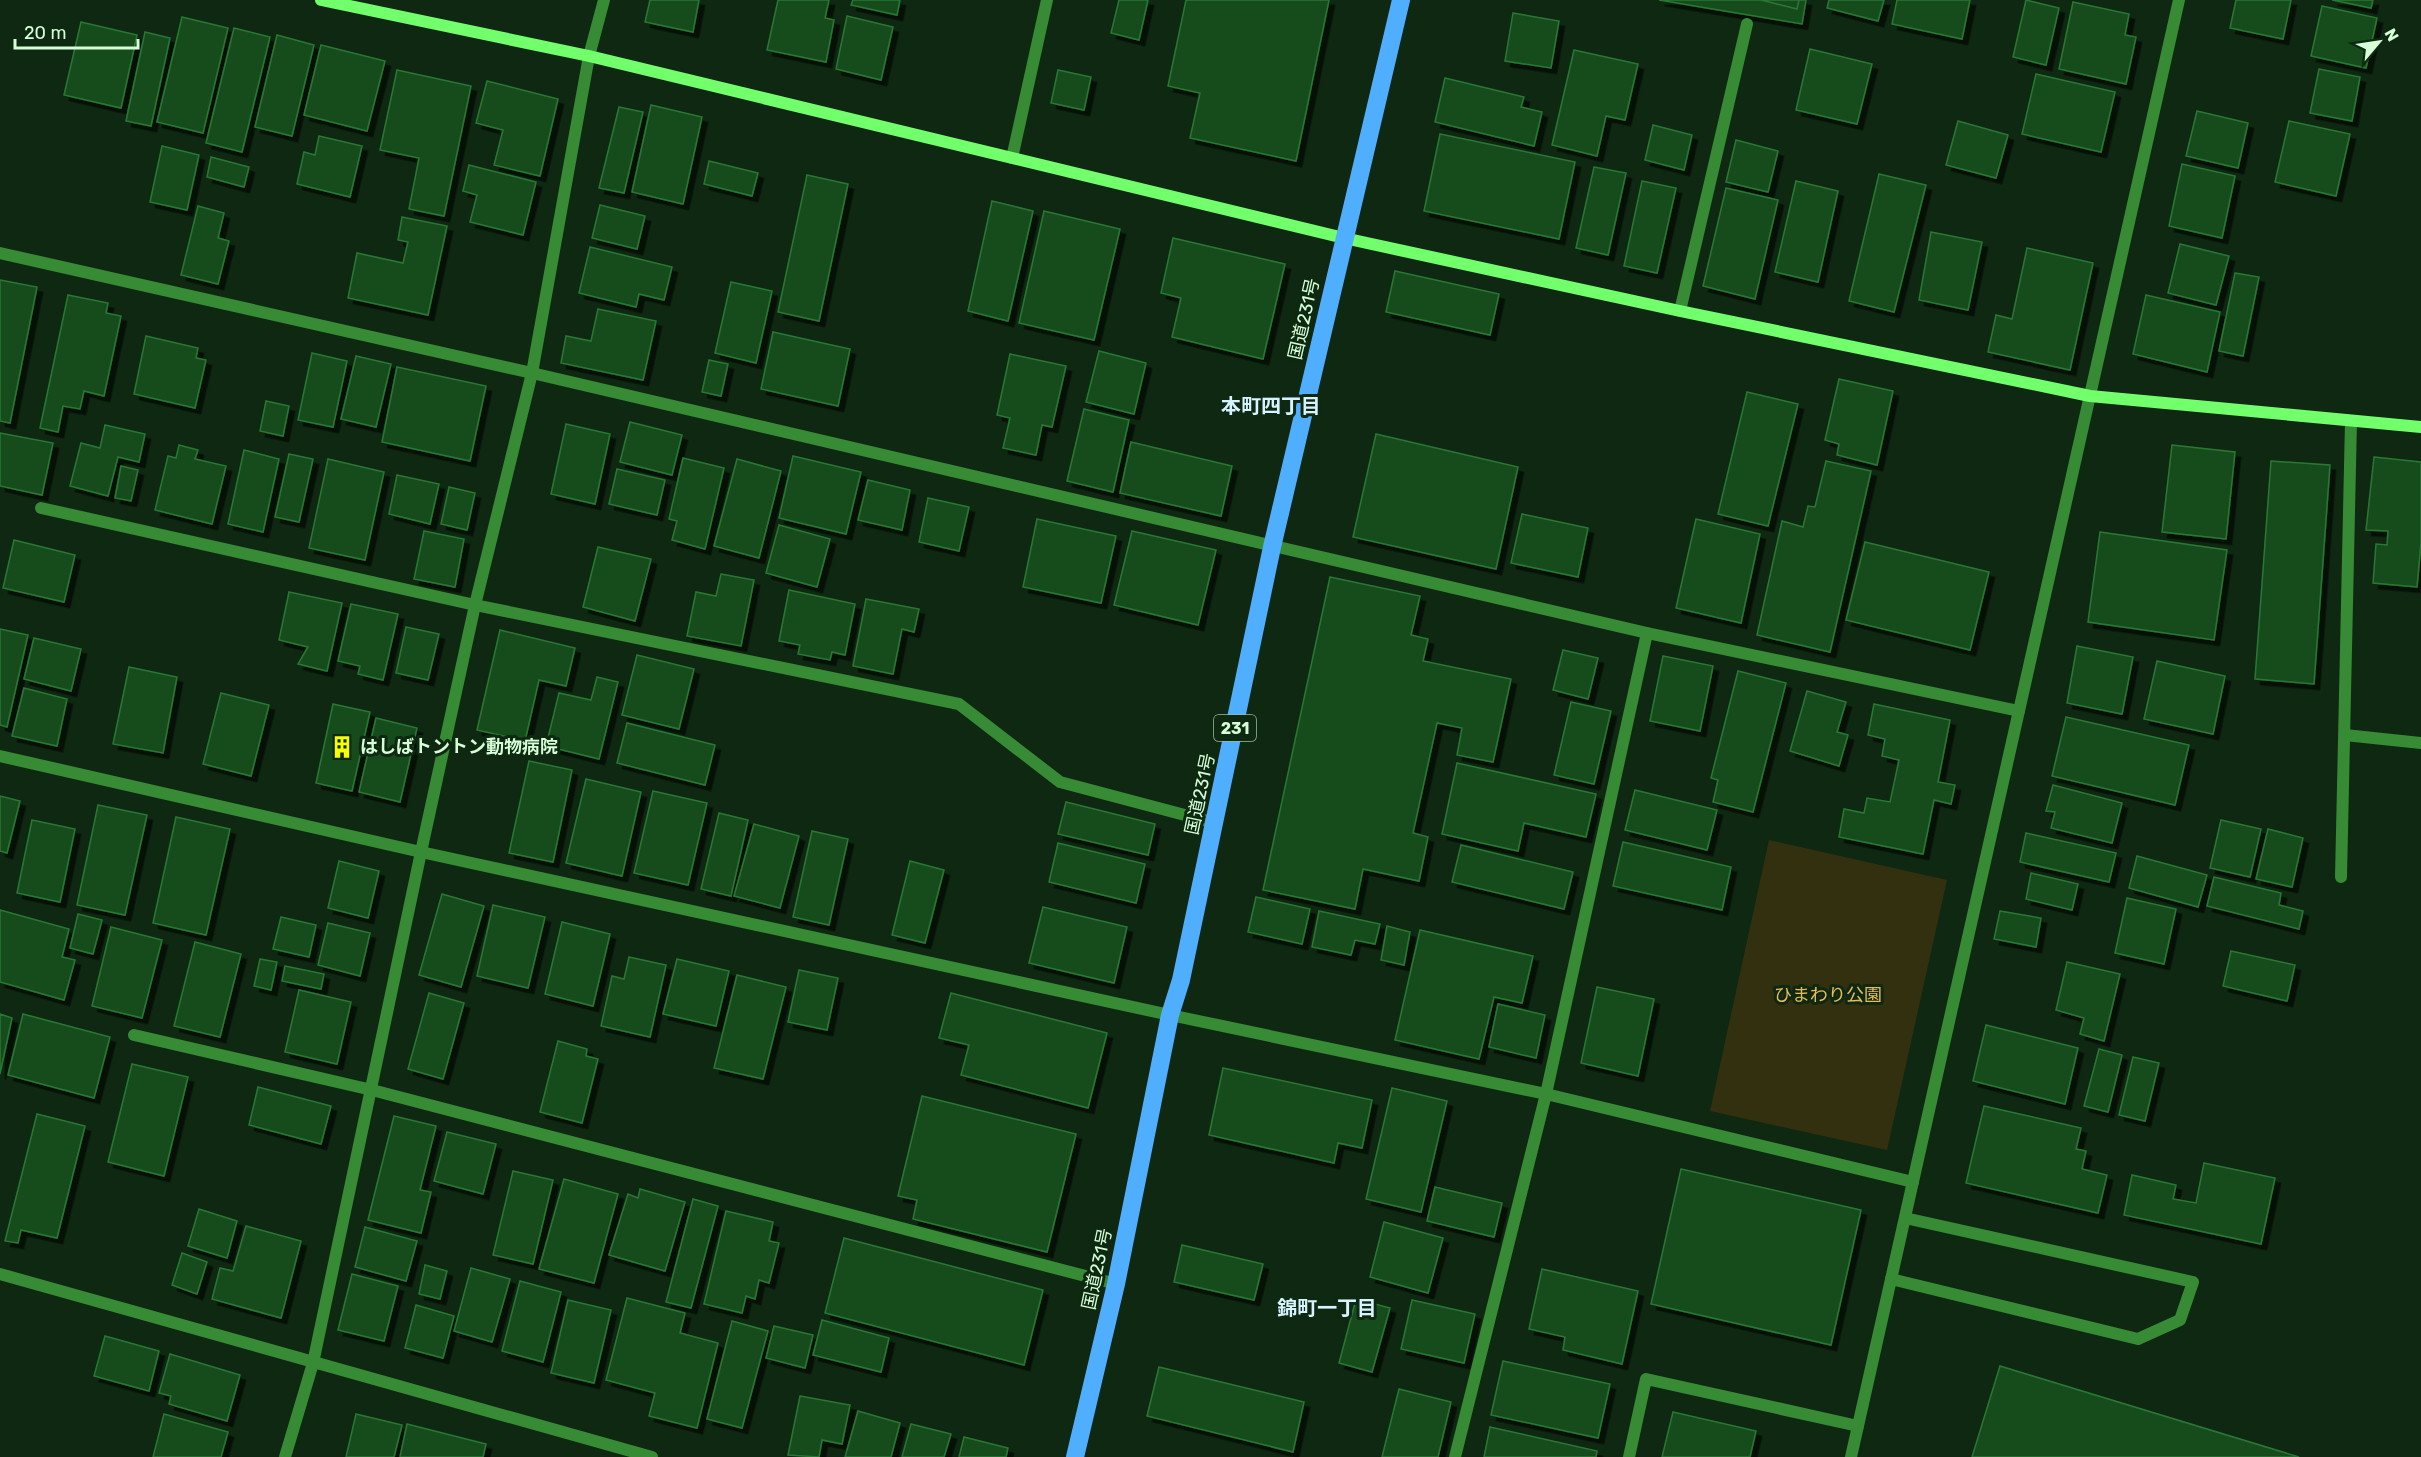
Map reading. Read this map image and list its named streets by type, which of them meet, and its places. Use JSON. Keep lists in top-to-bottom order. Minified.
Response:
{"streets":{"highway":["国道231号","231"]},"districts":["本町四丁目","錦町一丁目"],"parks":["ひまわり公園"],"places":{"building":["はしばトントン動物病院"]},"scale_bar":"20 m","north":"top right"}
